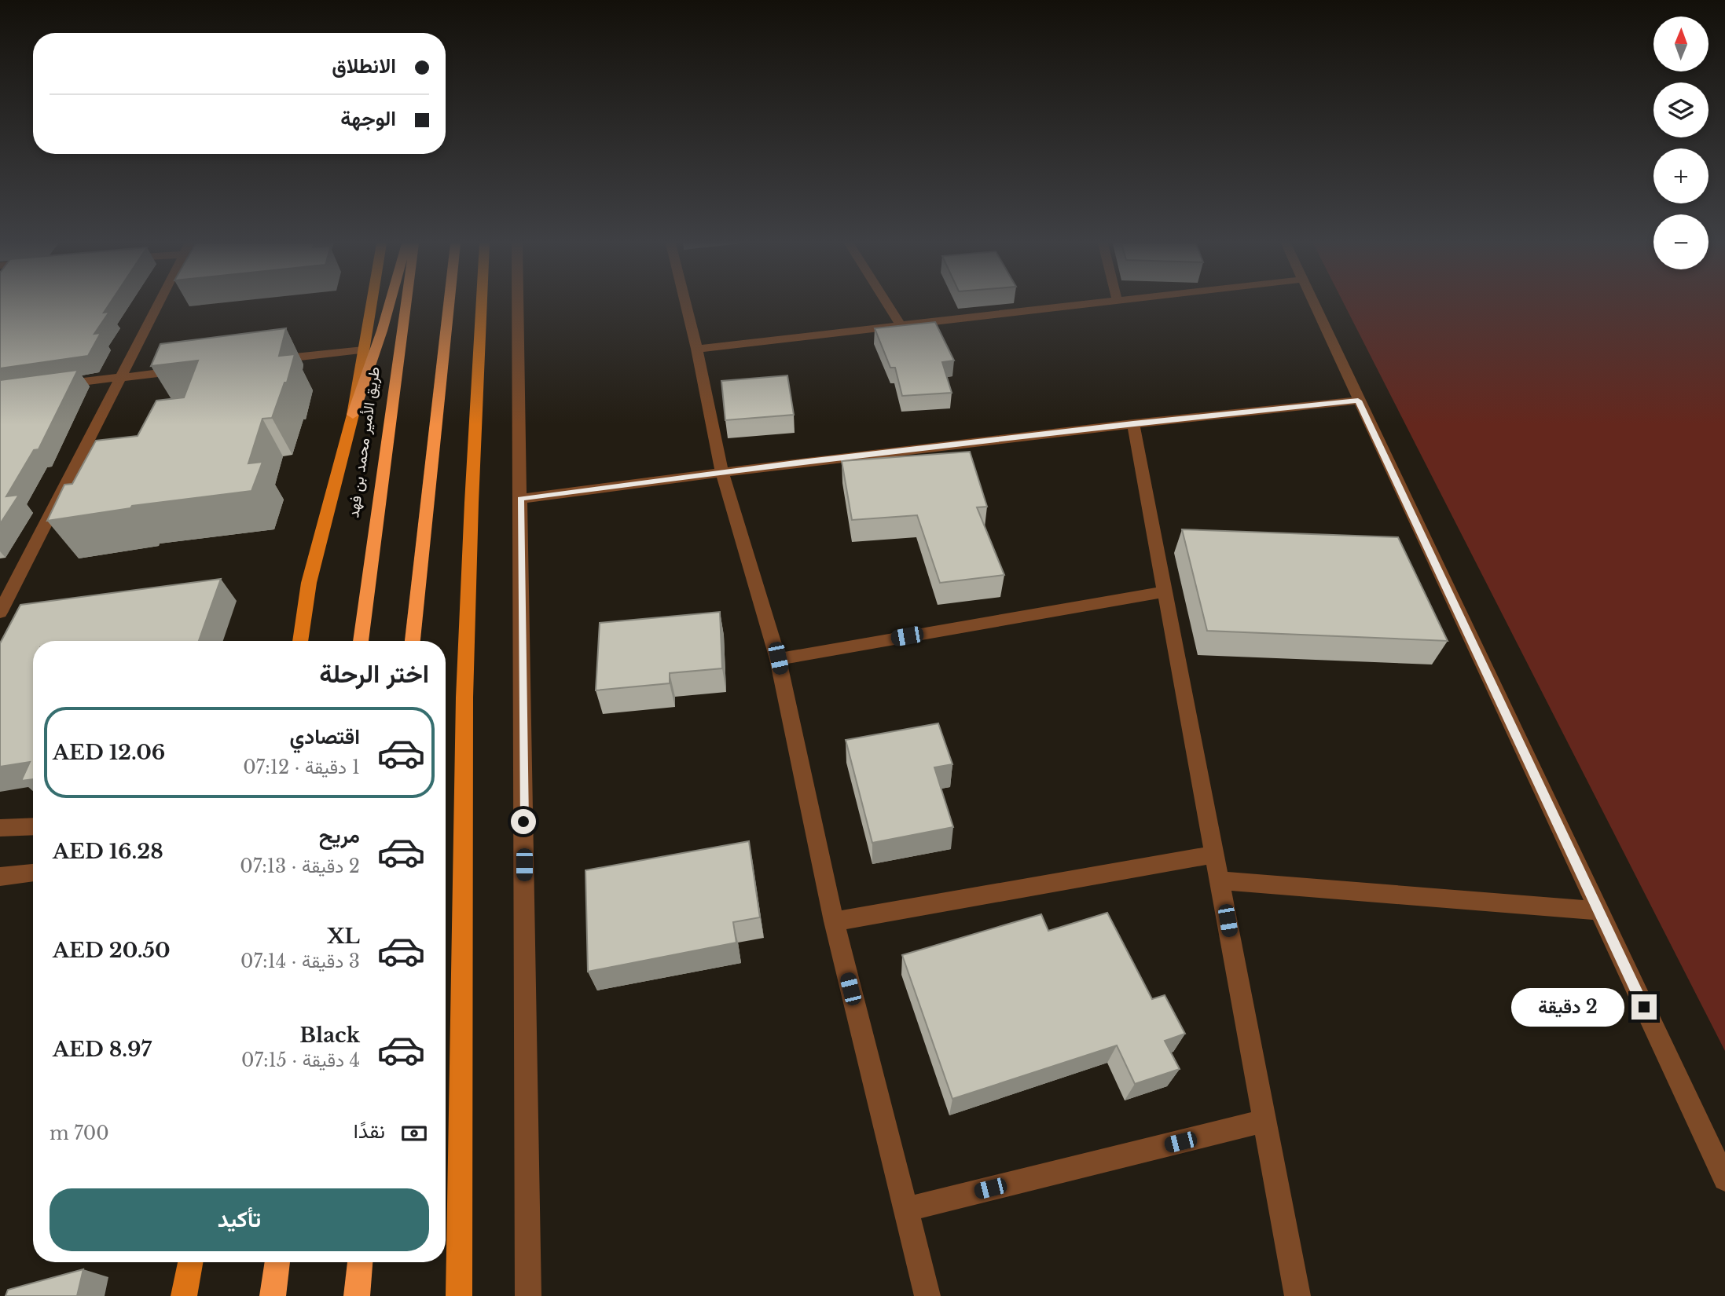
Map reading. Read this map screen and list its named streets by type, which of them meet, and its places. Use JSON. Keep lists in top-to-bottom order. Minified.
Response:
{"streets":{"highway":["طريق الأمير محمد بن فهد"]},"north":"top","page":{"map_buttons":["+","−"],"banner":["الانطلاق","الوجهة"],"heading":"اختر الرحلة","list":[{"name":"اقتصادي","note":"1 دقيقة · 07:12","value":"AED 12.06"},{"name":"مريح","note":"2 دقيقة · 07:13","value":"AED 16.28"},{"name":"XL","note":"3 دقيقة · 07:14","value":"AED 20.50"},{"name":"Black","note":"4 دقيقة · 07:15","value":"AED 8.97"}],"bubble":"2 دقيقة","pay":["نقدًا","700 m"],"buttons":"تأكيد"}}
